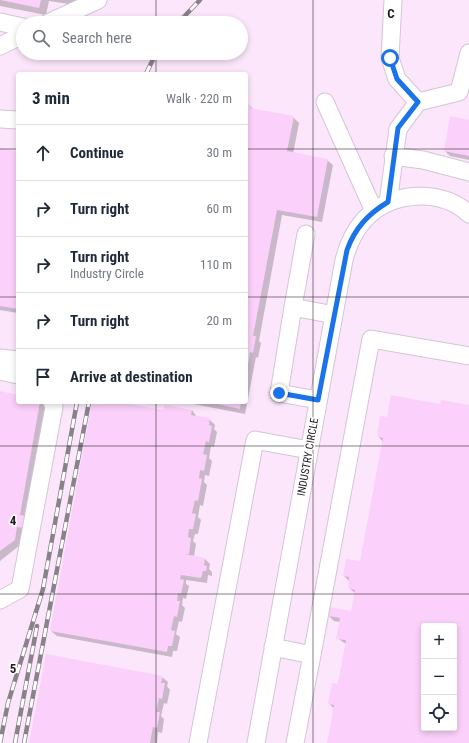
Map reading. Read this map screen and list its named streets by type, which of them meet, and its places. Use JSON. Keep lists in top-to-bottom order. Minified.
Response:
{"streets":{"street":["INDUSTRY CIRCLE"]},"page":{"search":"Search here","heading":["3 min","Walk · 220 m"],"list":[["Continue","30 m"],["Turn right","60 m"],["Turn right","Industry Circle","110 m"],["Turn right","20 m"],"Arrive at destination"],"map_buttons":["+","−"]},"grid":{"columns":["C"],"rows":["4","5"]}}
